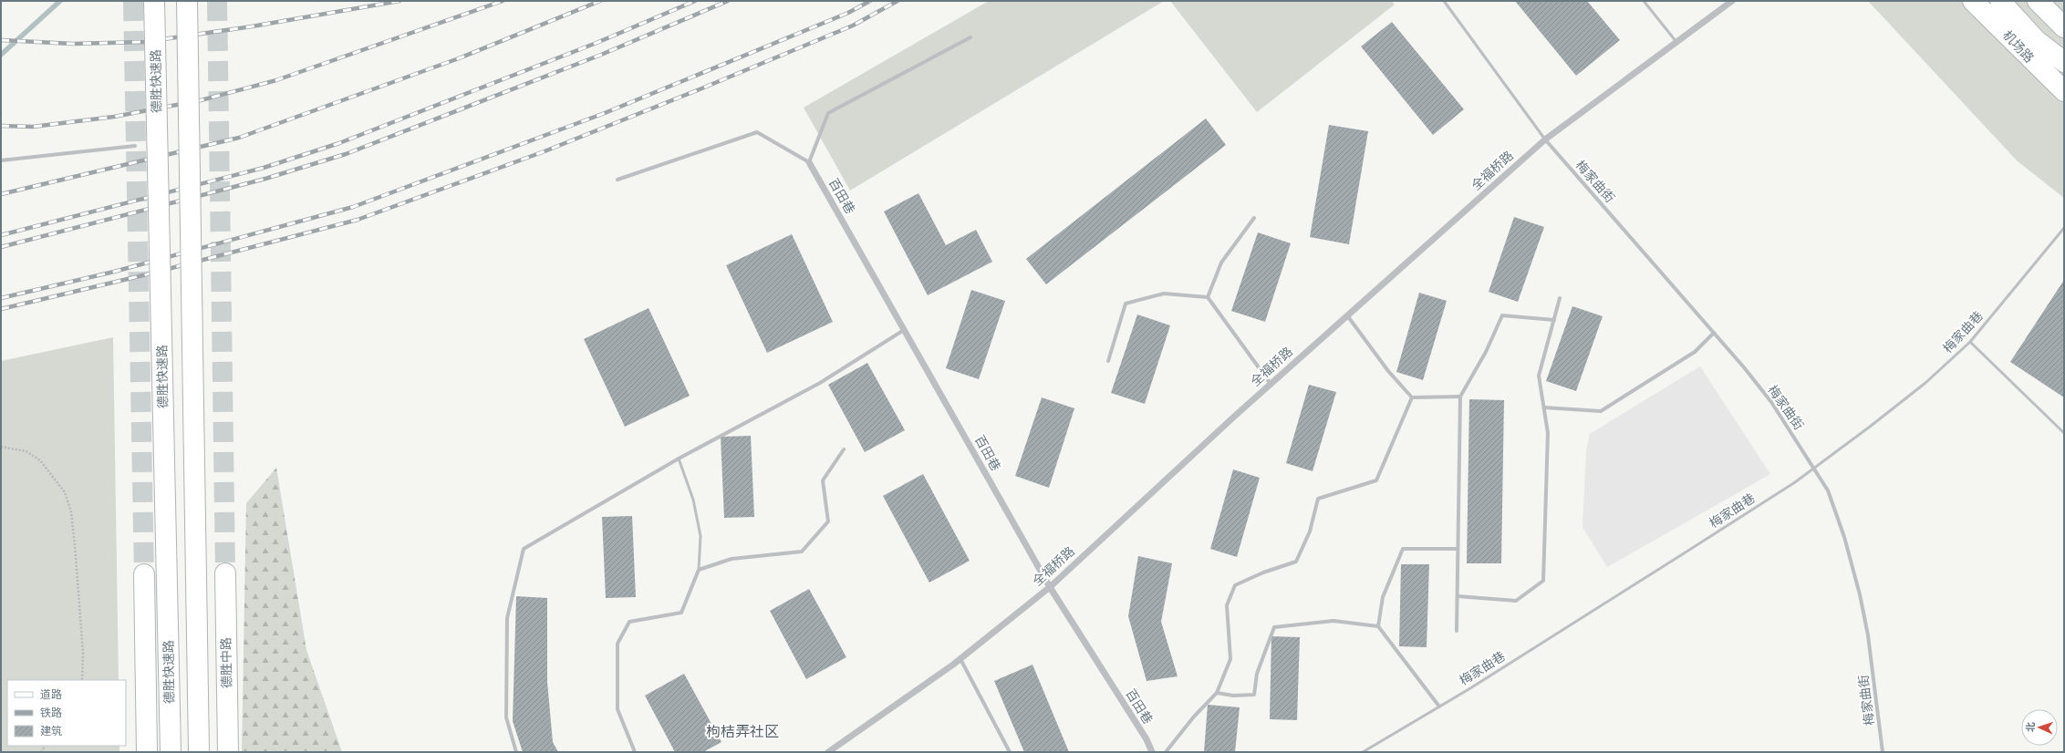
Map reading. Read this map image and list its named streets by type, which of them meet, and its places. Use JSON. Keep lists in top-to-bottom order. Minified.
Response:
{"streets":{"main road":["机场路","德胜快速路","德胜中路"],"street":["全福桥路","梅家曲街","百田巷"],"lane":["梅家曲巷"]},"crossings":[["全福桥路","梅家曲街"],["全福桥路","百田巷"],["梅家曲街","梅家曲巷"]],"districts":["枸桔弄社区"],"legend":["道路","铁路","建筑"],"north":"left"}
